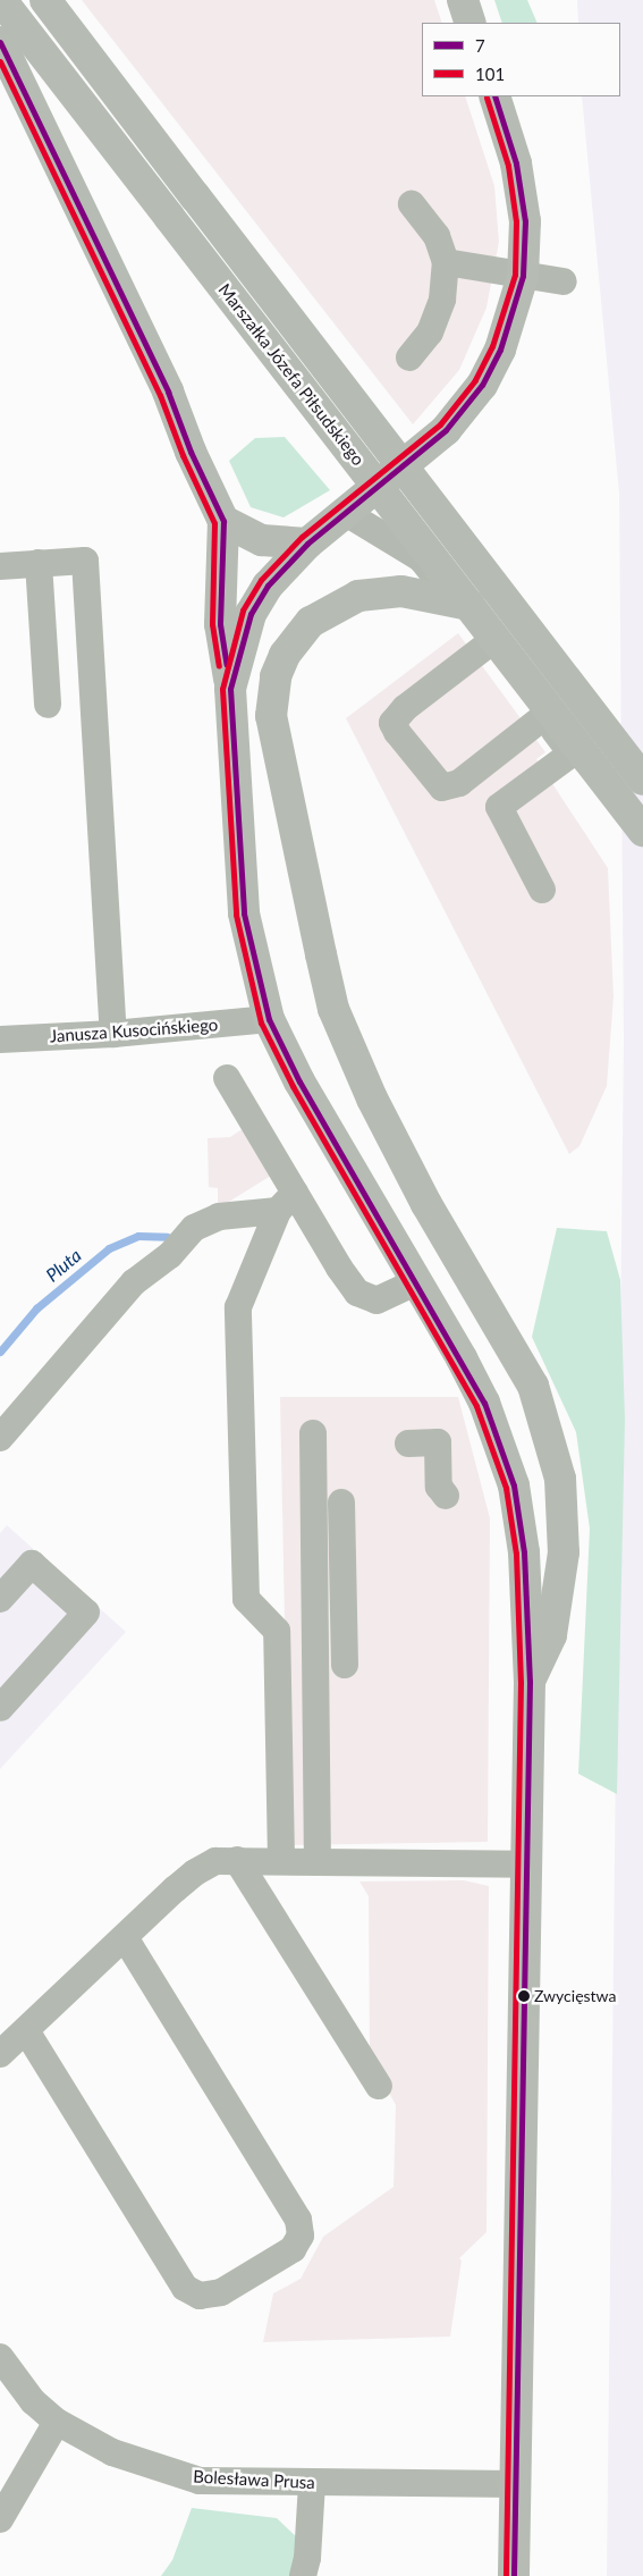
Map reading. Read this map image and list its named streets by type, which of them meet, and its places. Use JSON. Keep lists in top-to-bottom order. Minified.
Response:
{"streets":{"main road":["Marszałka Józefa Piłsudskiego"],"street":["Janusza Kusocińskiego","Bolesława Prusa"]},"water":["Pluta"],"places":["Zwycięstwa"],"lines":["transit line 7","transit line 101"],"legend":["7","101"]}
